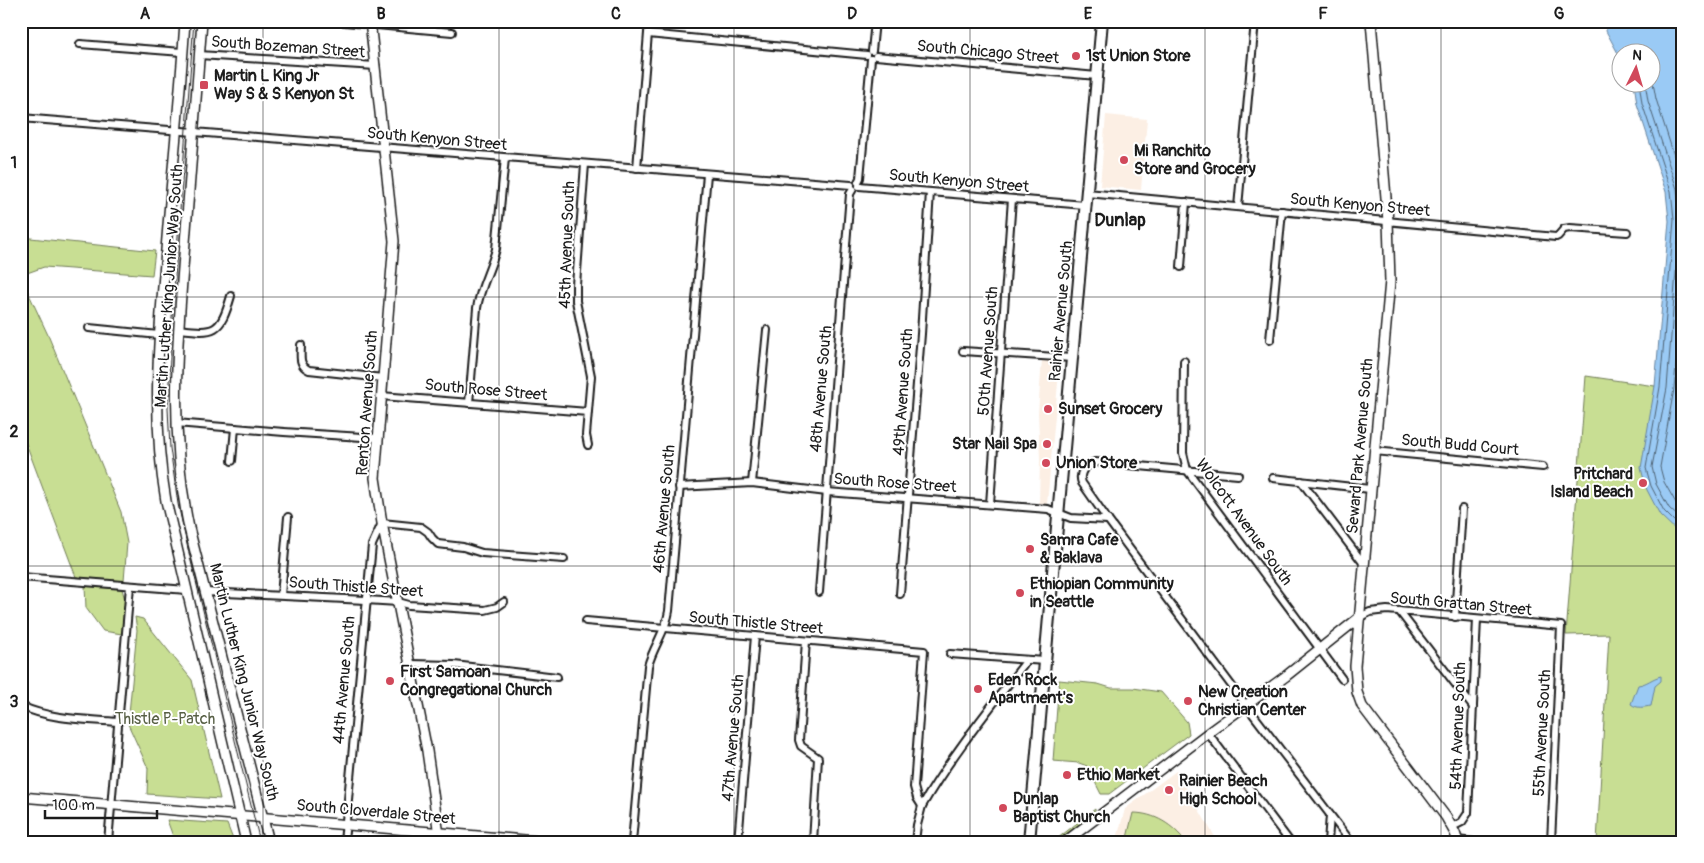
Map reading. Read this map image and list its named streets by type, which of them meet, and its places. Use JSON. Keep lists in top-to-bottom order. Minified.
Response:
{"streets":{"main road":["Martin Luther King Junior Way South","Rainier Avenue South","Renton Avenue South","Seward Park Avenue South","South Cloverdale Street"],"street":["South Bozeman Street","South Chicago Street","South Kenyon Street","45th Avenue South","50th Avenue South","48th Avenue South","South Rose Street","49th Avenue South","South Budd Court","46th Avenue South","Wolcott Avenue South","South Thistle Street","South Grattan Street","44th Avenue South","54th Avenue South","55th Avenue South","47th Avenue South"]},"crossings":[["South Bozeman Street","Martin Luther King Junior Way South"],["South Bozeman Street","Renton Avenue South"],["South Chicago Street","Rainier Avenue South"],["South Chicago Street","48th Avenue South"],["South Kenyon Street","45th Avenue South"],["South Kenyon Street","Martin Luther King Junior Way South"],["South Kenyon Street","Rainier Avenue South"],["South Kenyon Street","50th Avenue South"],["South Kenyon Street","48th Avenue South"],["South Kenyon Street","49th Avenue South"],["South Kenyon Street","Renton Avenue South"],["South Kenyon Street","Seward Park Avenue South"],["South Kenyon Street","46th Avenue South"],["45th Avenue South","South Rose Street"],["Martin Luther King Junior Way South","South Thistle Street"],["Martin Luther King Junior Way South","South Cloverdale Street"],["Rainier Avenue South","South Rose Street"],["50th Avenue South","South Rose Street"],["48th Avenue South","South Rose Street"],["South Rose Street","49th Avenue South"],["South Rose Street","Renton Avenue South"],["South Rose Street","46th Avenue South"],["Renton Avenue South","South Thistle Street"],["Renton Avenue South","44th Avenue South"],["Renton Avenue South","South Cloverdale Street"],["South Budd Court","Seward Park Avenue South"],["Seward Park Avenue South","South Grattan Street"],["Seward Park Avenue South","54th Avenue South"],["46th Avenue South","South Thistle Street"],["South Thistle Street","44th Avenue South"],["South Thistle Street","47th Avenue South"],["South Grattan Street","54th Avenue South"],["South Grattan Street","55th Avenue South"],["44th Avenue South","South Cloverdale Street"]],"districts":["Dunlap"],"parks":["Thistle P-Patch"],"places":{"other":["1st Union Store","Mi Ranchito Store and Grocery","Sunset Grocery","Star Nail Spa","Union Store","Pritchard Island Beach","Samra Cafe & Baklava","Ethiopian Community in Seattle","First Samoan Congregational Church","Eden Rock Apartment's","New Creation Christian Center","Ethio Market","Rainier Beach High School","Dunlap Baptist Church"],"transit":["Martin L King Jr Way S & S Kenyon St"]},"scale_bar":"100 m","north":"top","grid":{"columns":["A","B","C","D","E","F","G"],"rows":["1","2","3"]}}
